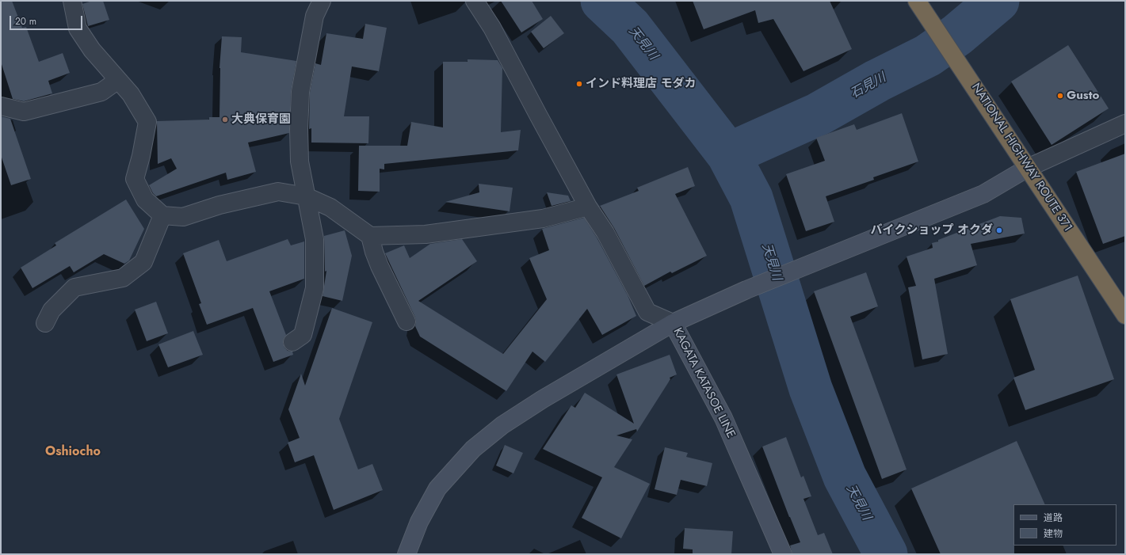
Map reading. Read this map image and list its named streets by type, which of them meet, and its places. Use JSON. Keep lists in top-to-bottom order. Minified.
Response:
{"streets":{"highway":["NATIONAL HIGHWAY ROUTE 371"],"main road":["KAGATA KATASOE LINE"]},"crossings":[["NATIONAL HIGHWAY ROUTE 371","KAGATA KATASOE LINE"]],"districts":["Oshiocho"],"water":["天見川","石見川"],"places":["インド料理店 モダカ","Gusto","大典保育園","バイクショップ オクダ"],"legend":["道路","建物"],"scale_bar":"20 m"}
